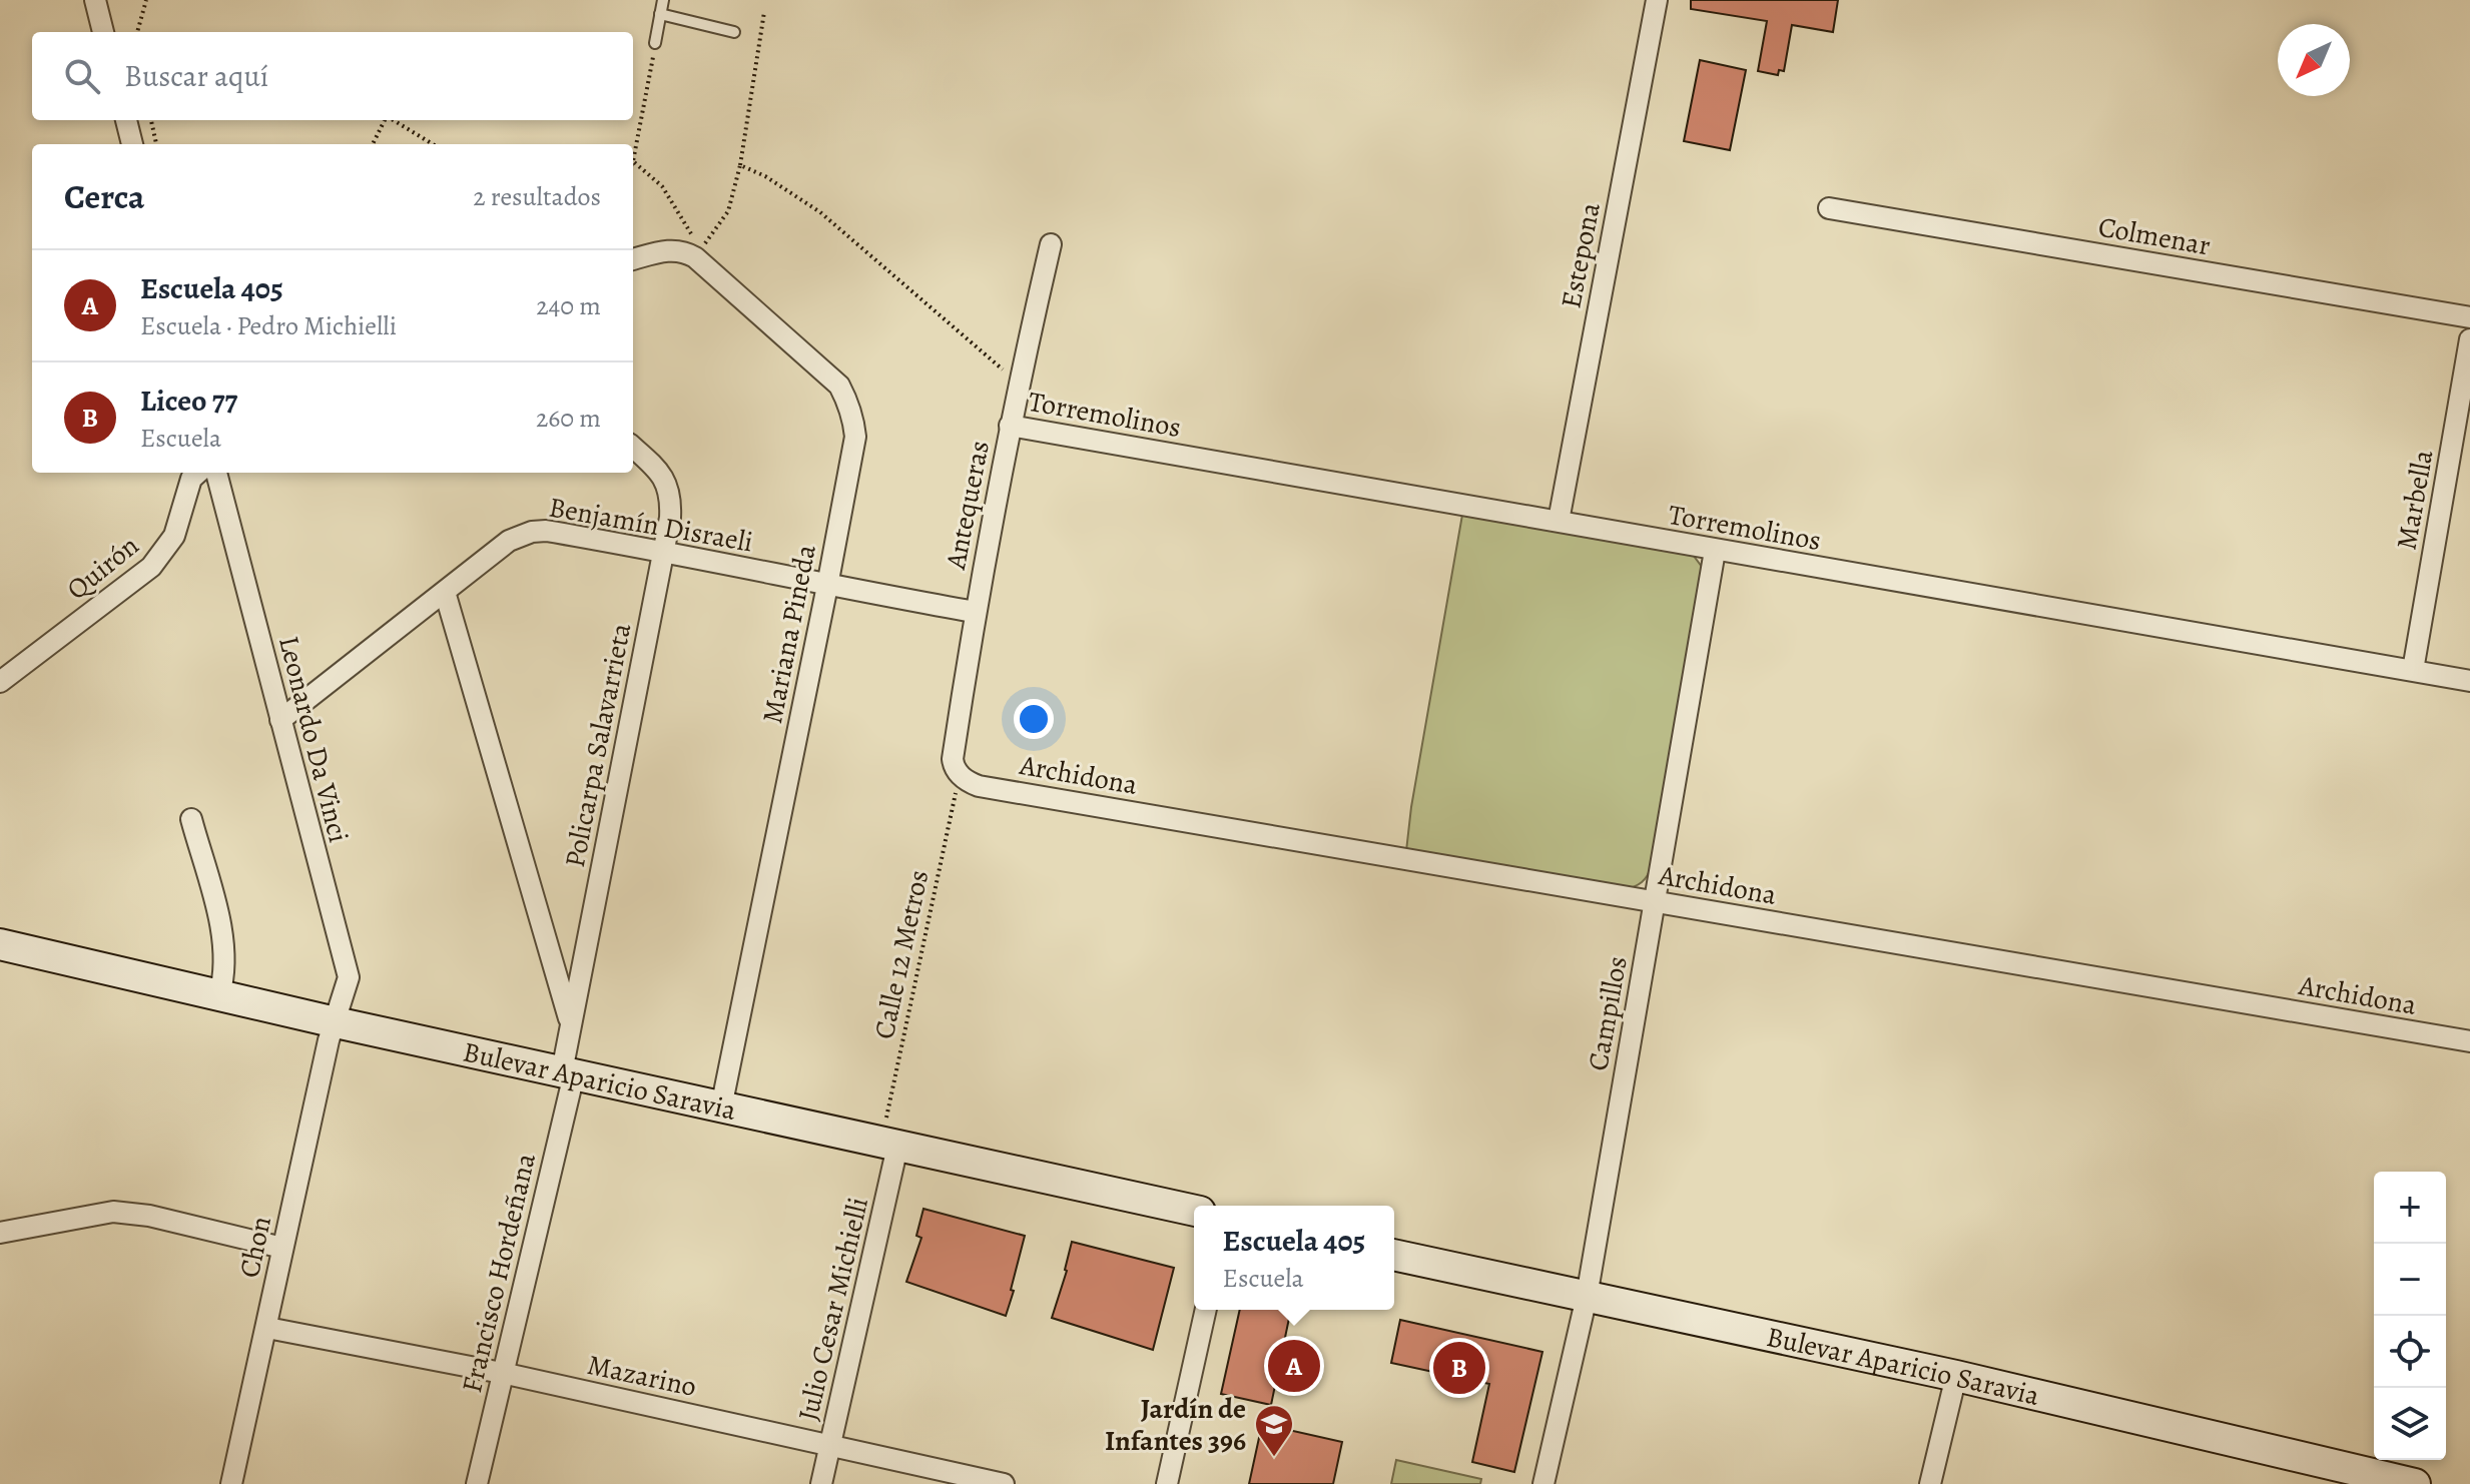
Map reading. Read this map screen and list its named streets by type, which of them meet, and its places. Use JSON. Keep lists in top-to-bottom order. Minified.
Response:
{"streets":{"street":["Colmenar","Estepona","Torremolinos","Marbella","Antequeras","Benjamín Disraeli","Quirón","Mariana Pineda","Leonardo Da Vinci","Policarpa Salavarrieta","Archidona","Campillos","Bulevar Aparicio Saravia","Chon","Francisco Hordeñana","Julio Cesar Michielli","Mazarino"],"path":["Calle 12 Metros"]},"crossings":[["Estepona","Torremolinos"],["Torremolinos","Marbella"],["Torremolinos","Antequeras"],["Torremolinos","Campillos"],["Antequeras","Benjamín Disraeli"],["Antequeras","Archidona"],["Antequeras","Calle 12 Metros"],["Benjamín Disraeli","Mariana Pineda"],["Benjamín Disraeli","Leonardo Da Vinci"],["Benjamín Disraeli","Policarpa Salavarrieta"],["Mariana Pineda","Bulevar Aparicio Saravia"],["Leonardo Da Vinci","Bulevar Aparicio Saravia"],["Leonardo Da Vinci","Chon"],["Policarpa Salavarrieta","Bulevar Aparicio Saravia"],["Policarpa Salavarrieta","Francisco Hordeñana"],["Archidona","Calle 12 Metros"],["Archidona","Campillos"],["Calle 12 Metros","Bulevar Aparicio Saravia"],["Calle 12 Metros","Julio Cesar Michielli"],["Campillos","Bulevar Aparicio Saravia"],["Bulevar Aparicio Saravia","Chon"],["Bulevar Aparicio Saravia","Francisco Hordeñana"],["Bulevar Aparicio Saravia","Julio Cesar Michielli"],["Chon","Mazarino"],["Francisco Hordeñana","Mazarino"],["Julio Cesar Michielli","Mazarino"]],"places":{"school or university":["Jardín de Infantes 396"]},"north":"bottom left","page":{"search":"Buscar aquí","heading":["Cerca","2 resultados"],"list":[{"mark":"A","name":"Escuela 405","note":"Escuela · Pedro Michielli","value":"240 m"},{"mark":"B","name":"Liceo 77","note":"Escuela","value":"260 m"}],"map_buttons":["+","−"],"popup":["Escuela 405","Escuela"],"pins":["A","B"]}}
